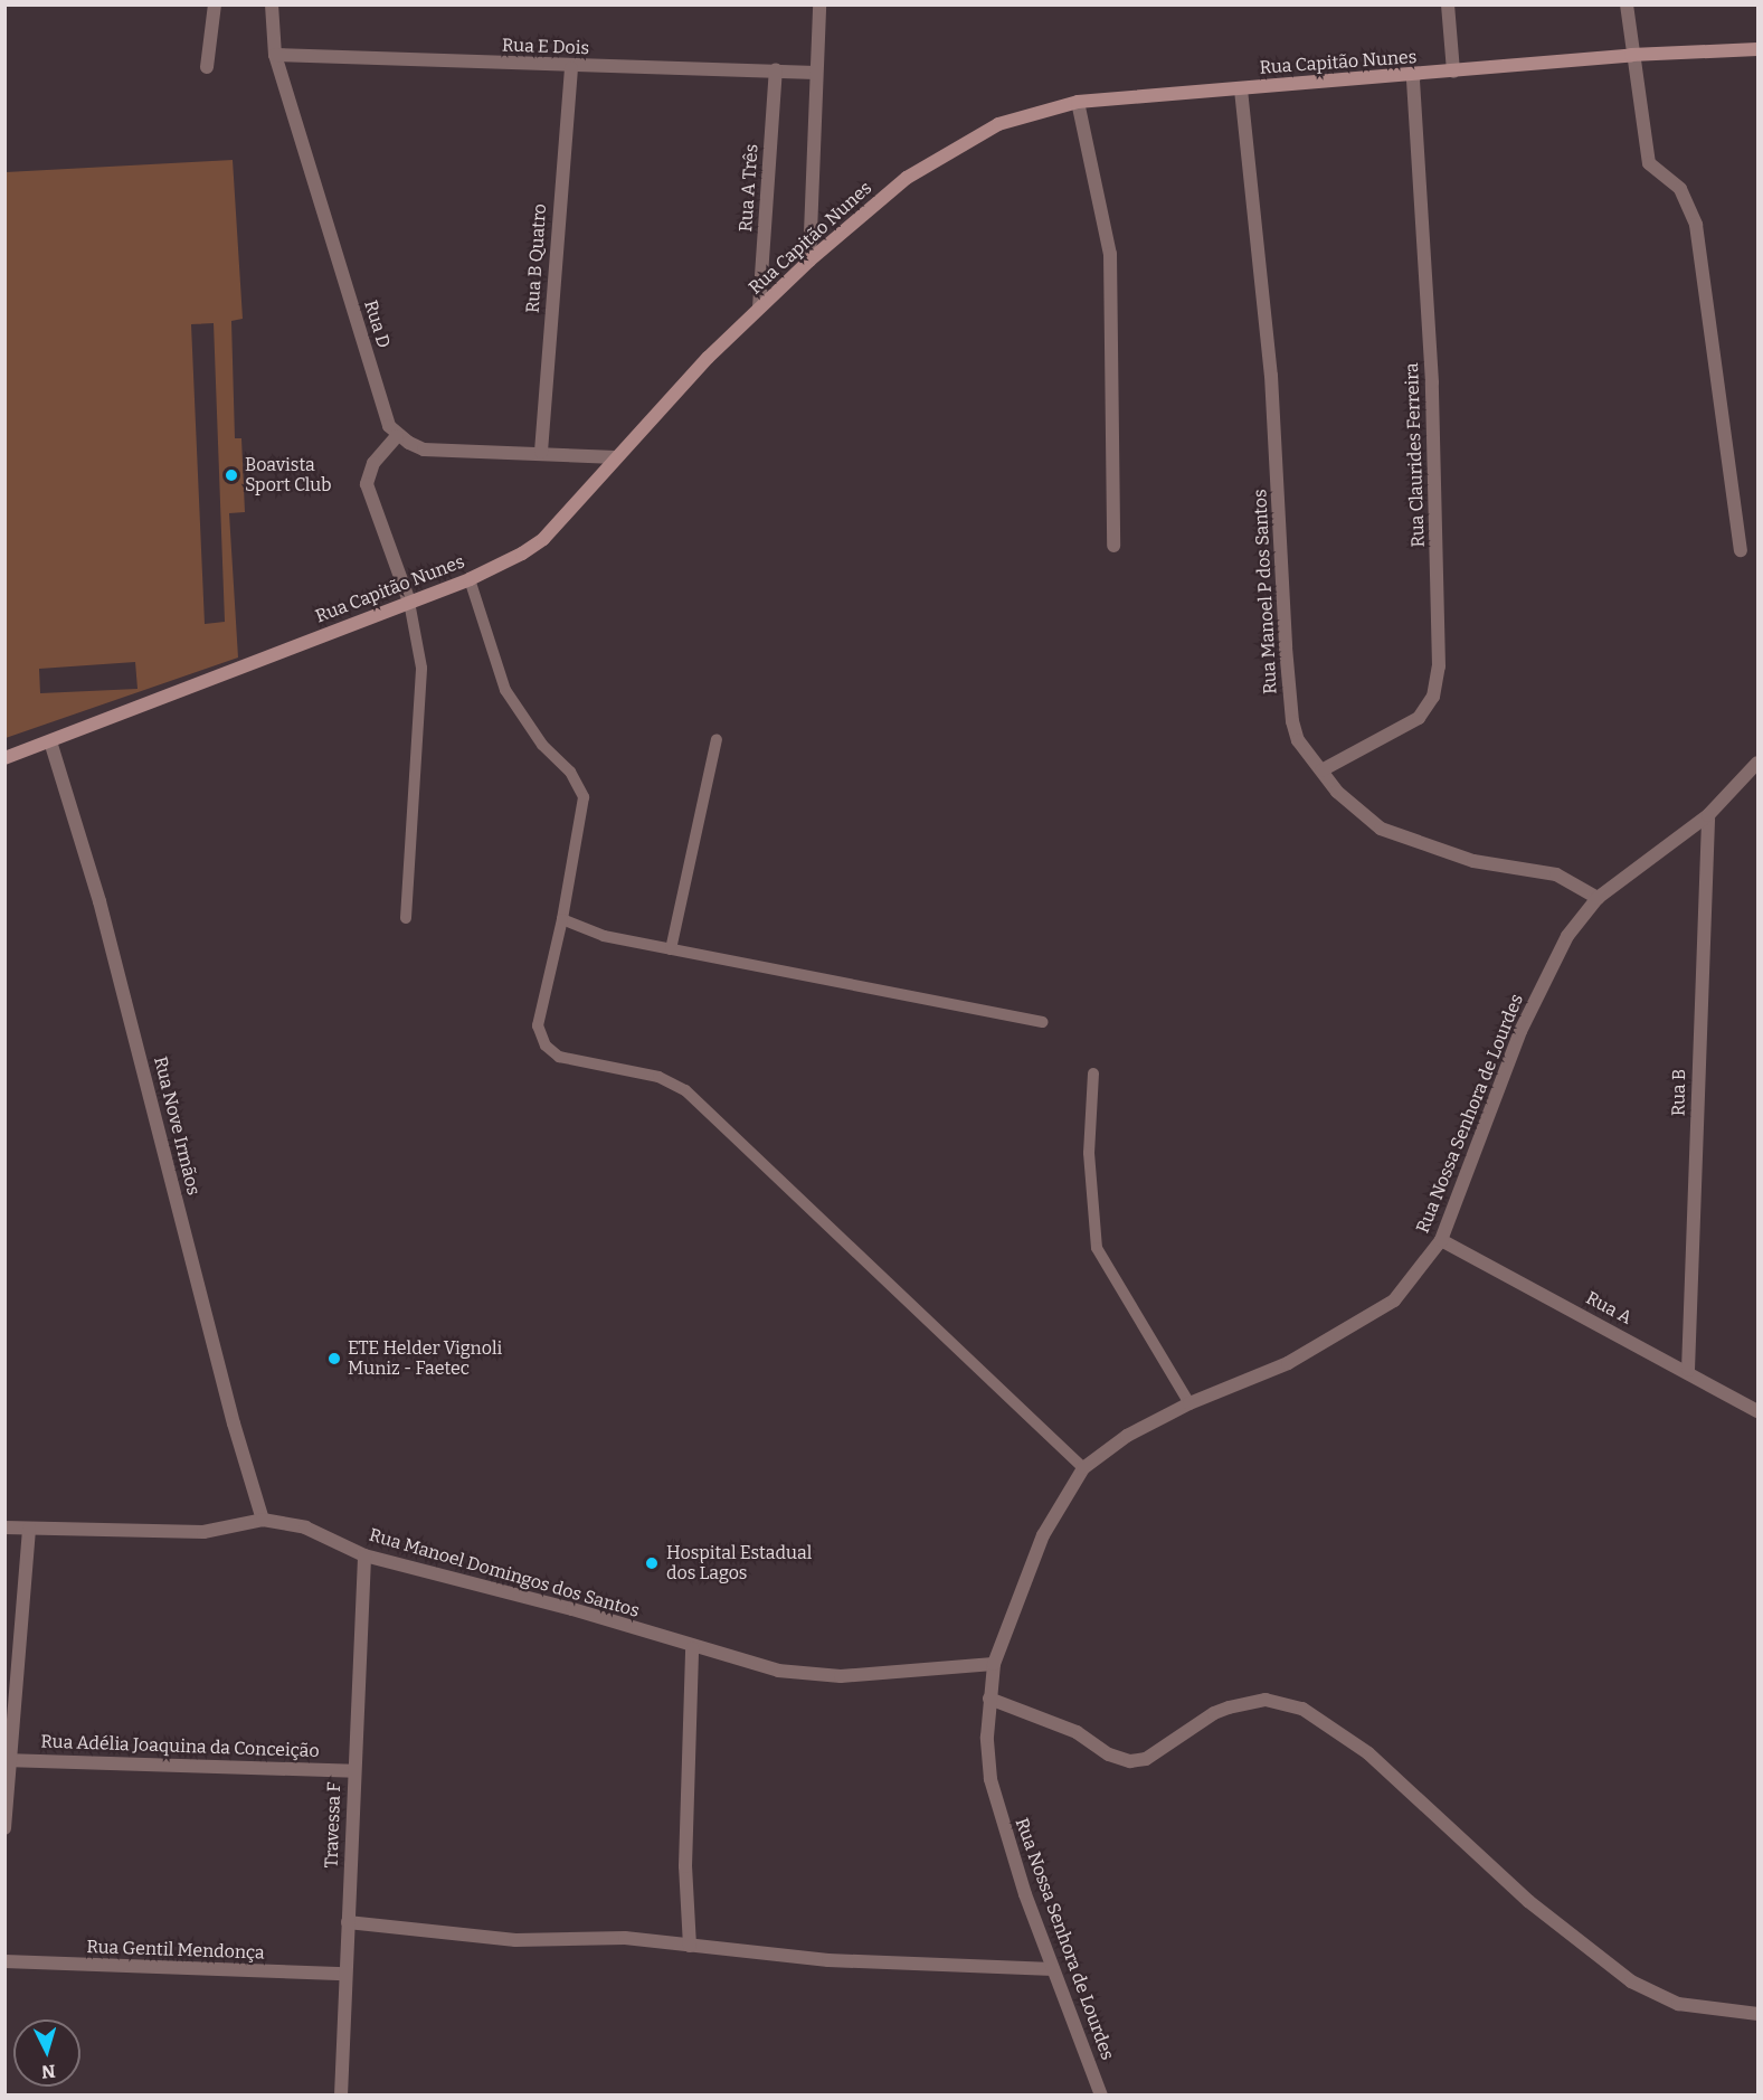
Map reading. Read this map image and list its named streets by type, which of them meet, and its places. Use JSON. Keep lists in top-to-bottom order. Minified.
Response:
{"streets":{"street":["Rua E Dois","Rua Capitão Nunes","Rua A Três","Rua B Quatro","Rua D","Rua Claurides Ferreira","Rua Manoel P dos Santos","Rua B","Rua Nossa Senhora de Lourdes","Rua Nove Irmãos","Rua A","Rua Manoel Domingos dos Santos","Rua Adélia Joaquina da Conceição","Travessa F","Rua Gentil Mendonça"]},"crossings":[["Rua E Dois","Rua A Três"],["Rua E Dois","Rua B Quatro"],["Rua E Dois","Rua D"],["Rua Capitão Nunes","Rua A Três"],["Rua Capitão Nunes","Rua Claurides Ferreira"],["Rua Capitão Nunes","Rua Manoel P dos Santos"],["Rua Capitão Nunes","Rua Nove Irmãos"],["Rua Claurides Ferreira","Rua Manoel P dos Santos"],["Rua Manoel P dos Santos","Rua Nossa Senhora de Lourdes"],["Rua B","Rua Nossa Senhora de Lourdes"],["Rua B","Rua A"],["Rua Nossa Senhora de Lourdes","Rua A"],["Rua Nossa Senhora de Lourdes","Rua Manoel Domingos dos Santos"],["Rua Nove Irmãos","Rua Manoel Domingos dos Santos"],["Rua Manoel Domingos dos Santos","Travessa F"],["Rua Adélia Joaquina da Conceição","Travessa F"],["Travessa F","Rua Gentil Mendonça"]],"places":["Boavista Sport Club","ETE Helder Vignoli Muniz - Faetec","Hospital Estadual dos Lagos"],"north":"bottom"}
